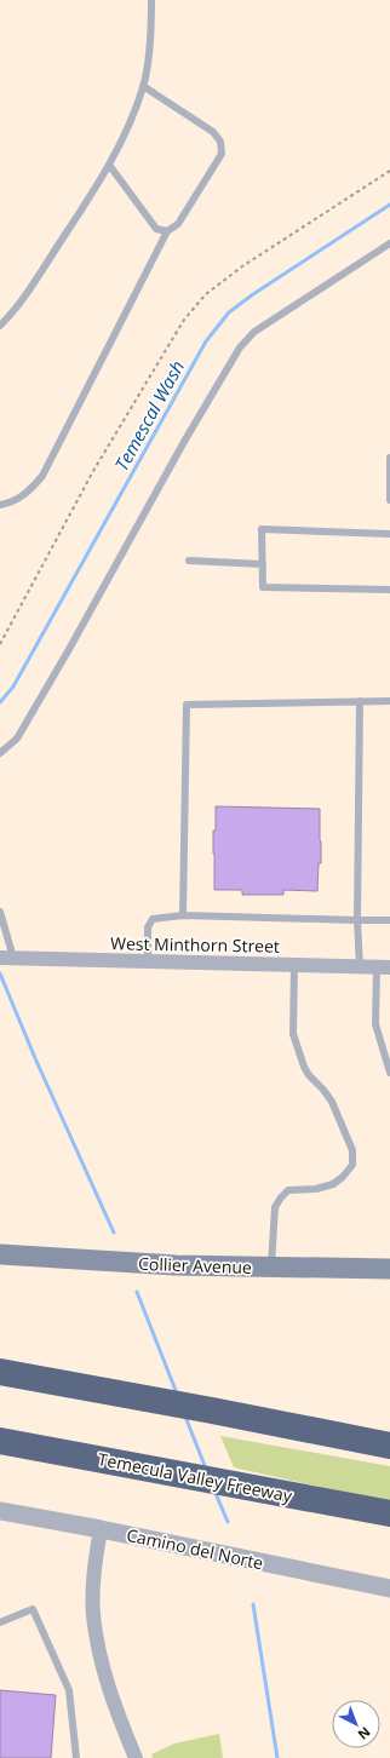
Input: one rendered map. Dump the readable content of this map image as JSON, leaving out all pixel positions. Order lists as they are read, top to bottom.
{
  "streets": {
    "highway": ["Temecula Valley Freeway"],
    "main road": ["Collier Avenue"],
    "street": ["West Minthorn Street", "Camino del Norte"]
  },
  "water": ["Temescal Wash"],
  "north": "bottom right"
}
